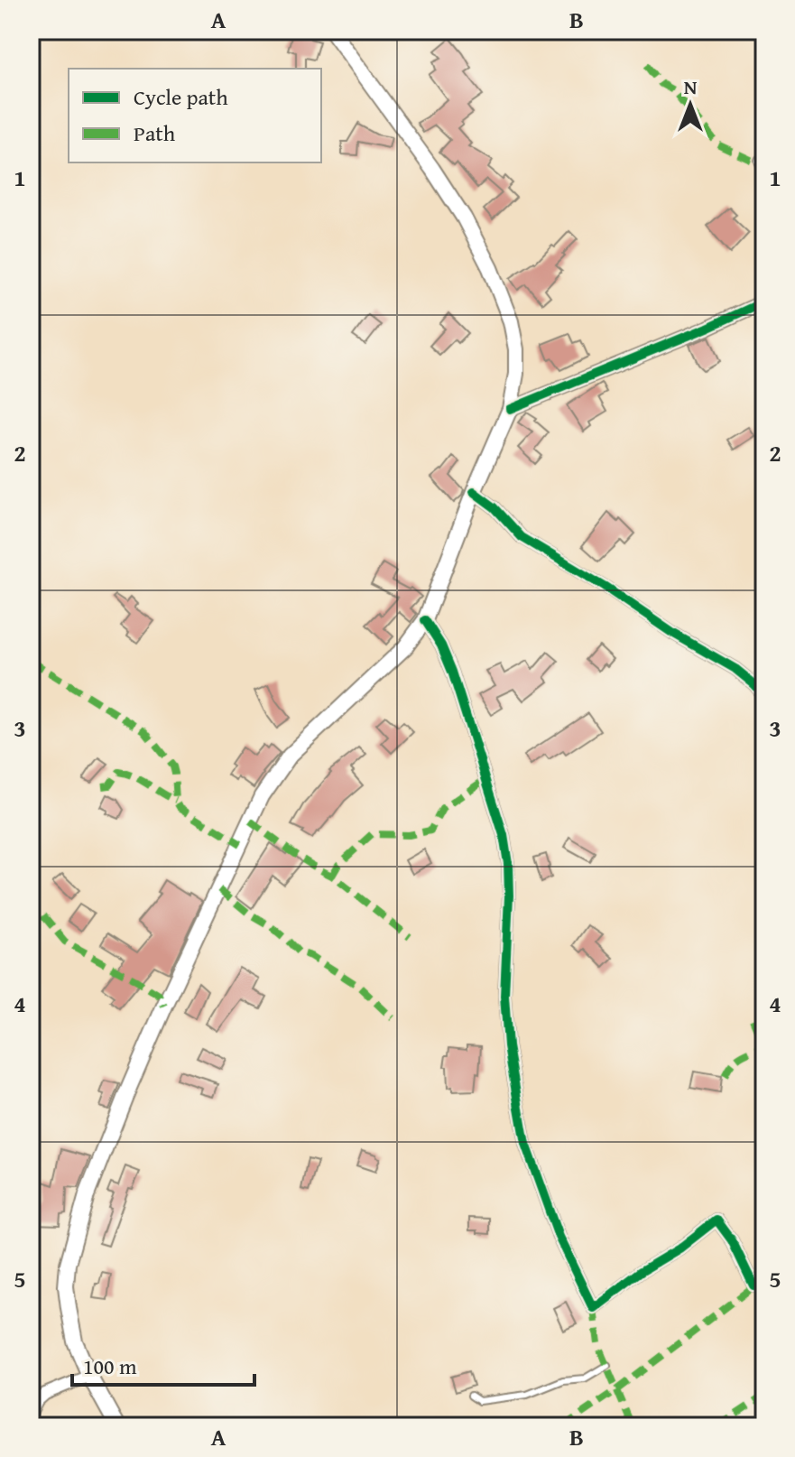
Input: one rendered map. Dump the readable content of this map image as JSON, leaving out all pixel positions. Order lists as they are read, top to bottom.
{
  "legend": ["Cycle path", "Path"],
  "scale_bar": "100 m",
  "north": "top",
  "grid": {
    "columns": ["A", "B"],
    "rows": [
      "1",
      "2",
      "3",
      "4",
      "5"
    ]
  }
}
